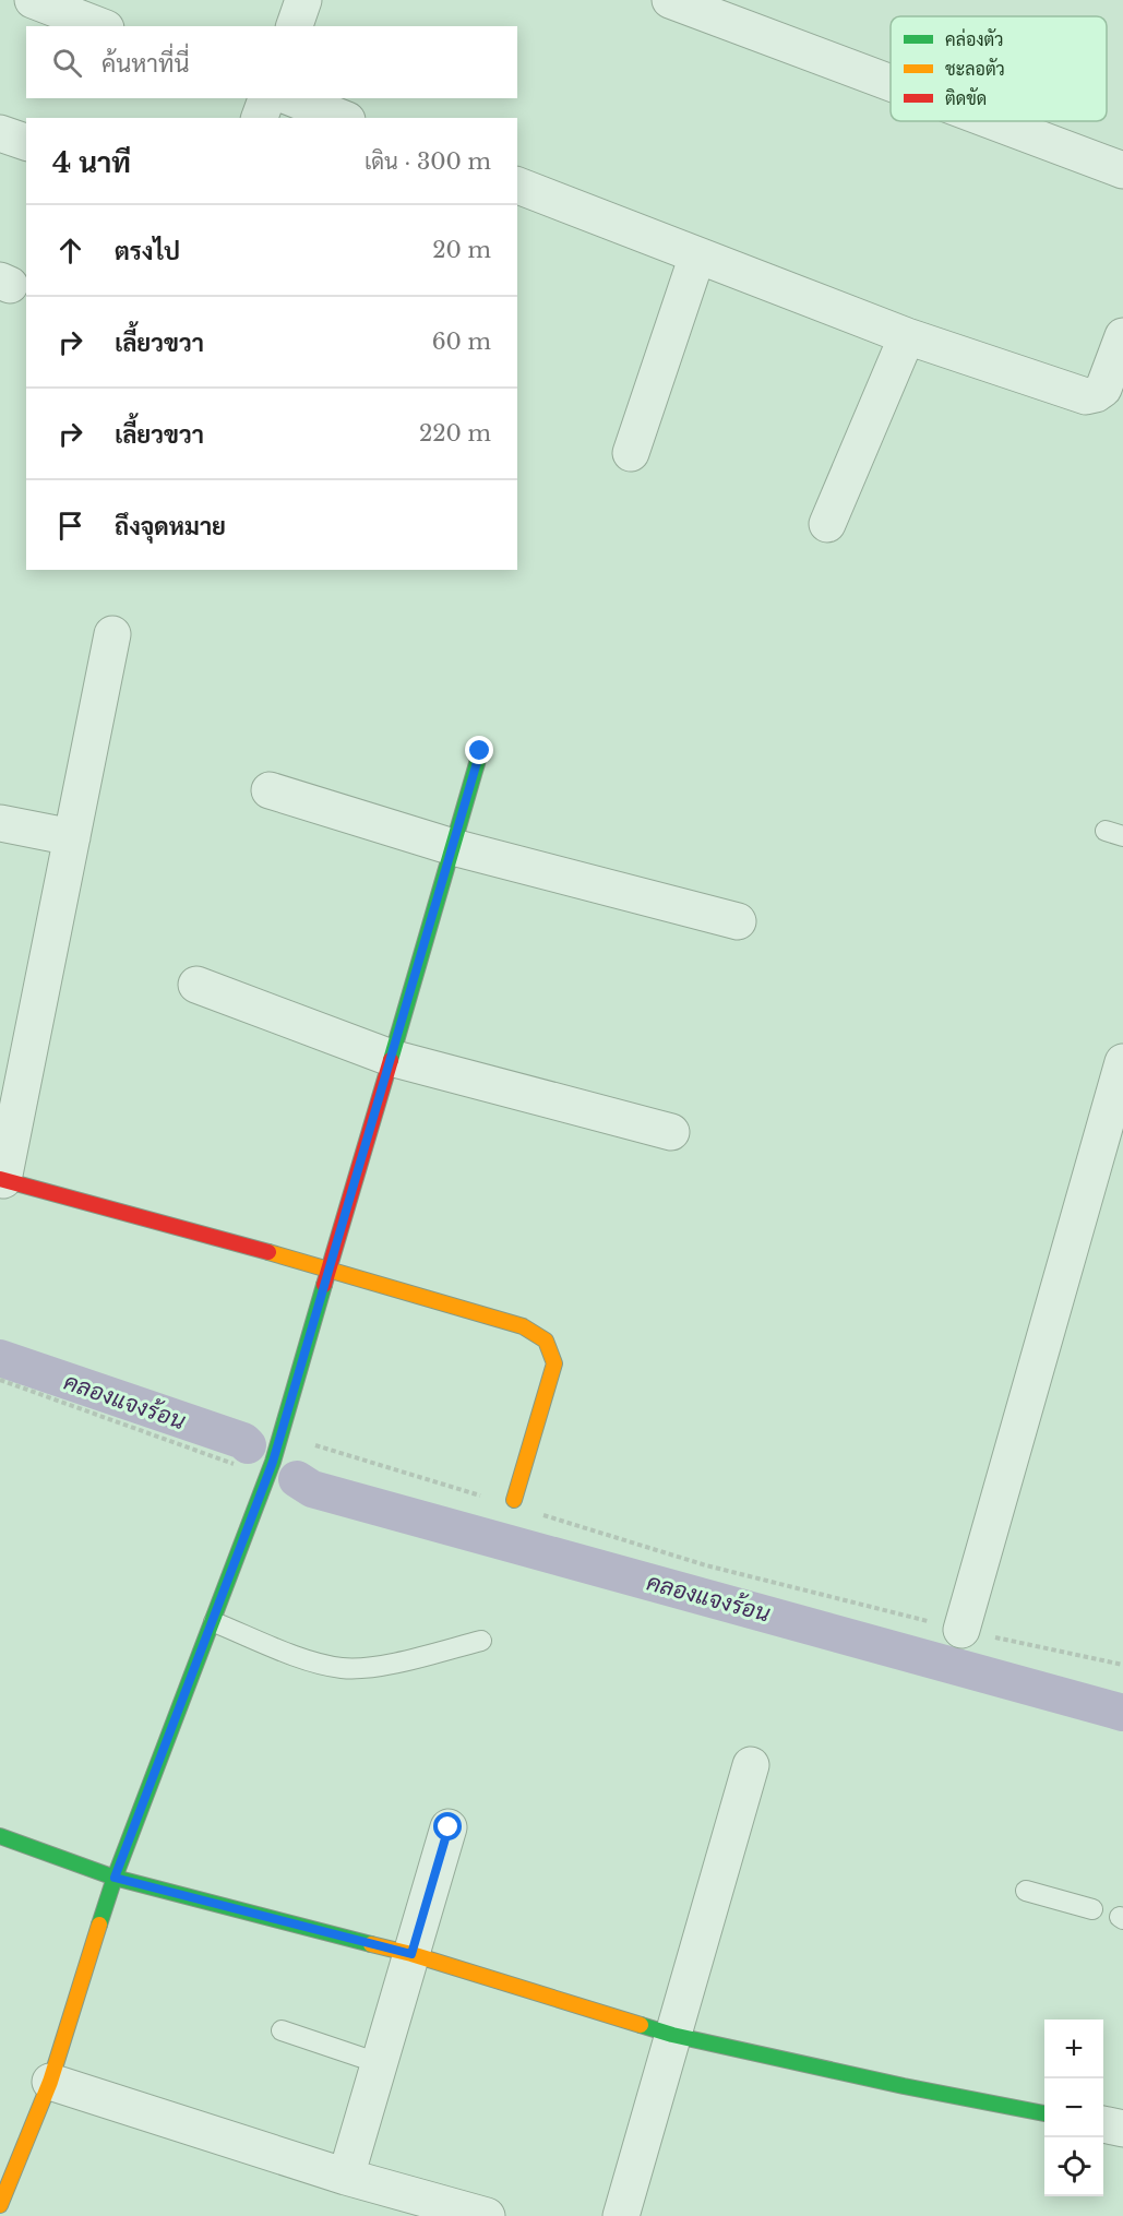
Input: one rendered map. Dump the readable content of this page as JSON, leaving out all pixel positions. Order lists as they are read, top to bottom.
{
  "water": ["คลองแจงร้อน"],
  "legend": ["คล่องตัว", "ชะลอตัว", "ติดขัด"],
  "page": {
    "search": "ค้นหาที่นี่",
    "heading": ["4 นาที", "เดิน · 300 m"],
    "list": [
      ["ตรงไป", "20 m"],
      ["เลี้ยวขวา", "60 m"],
      ["เลี้ยวขวา", "220 m"],
      "ถึงจุดหมาย"
    ],
    "map_buttons": ["+", "−"]
  }
}
